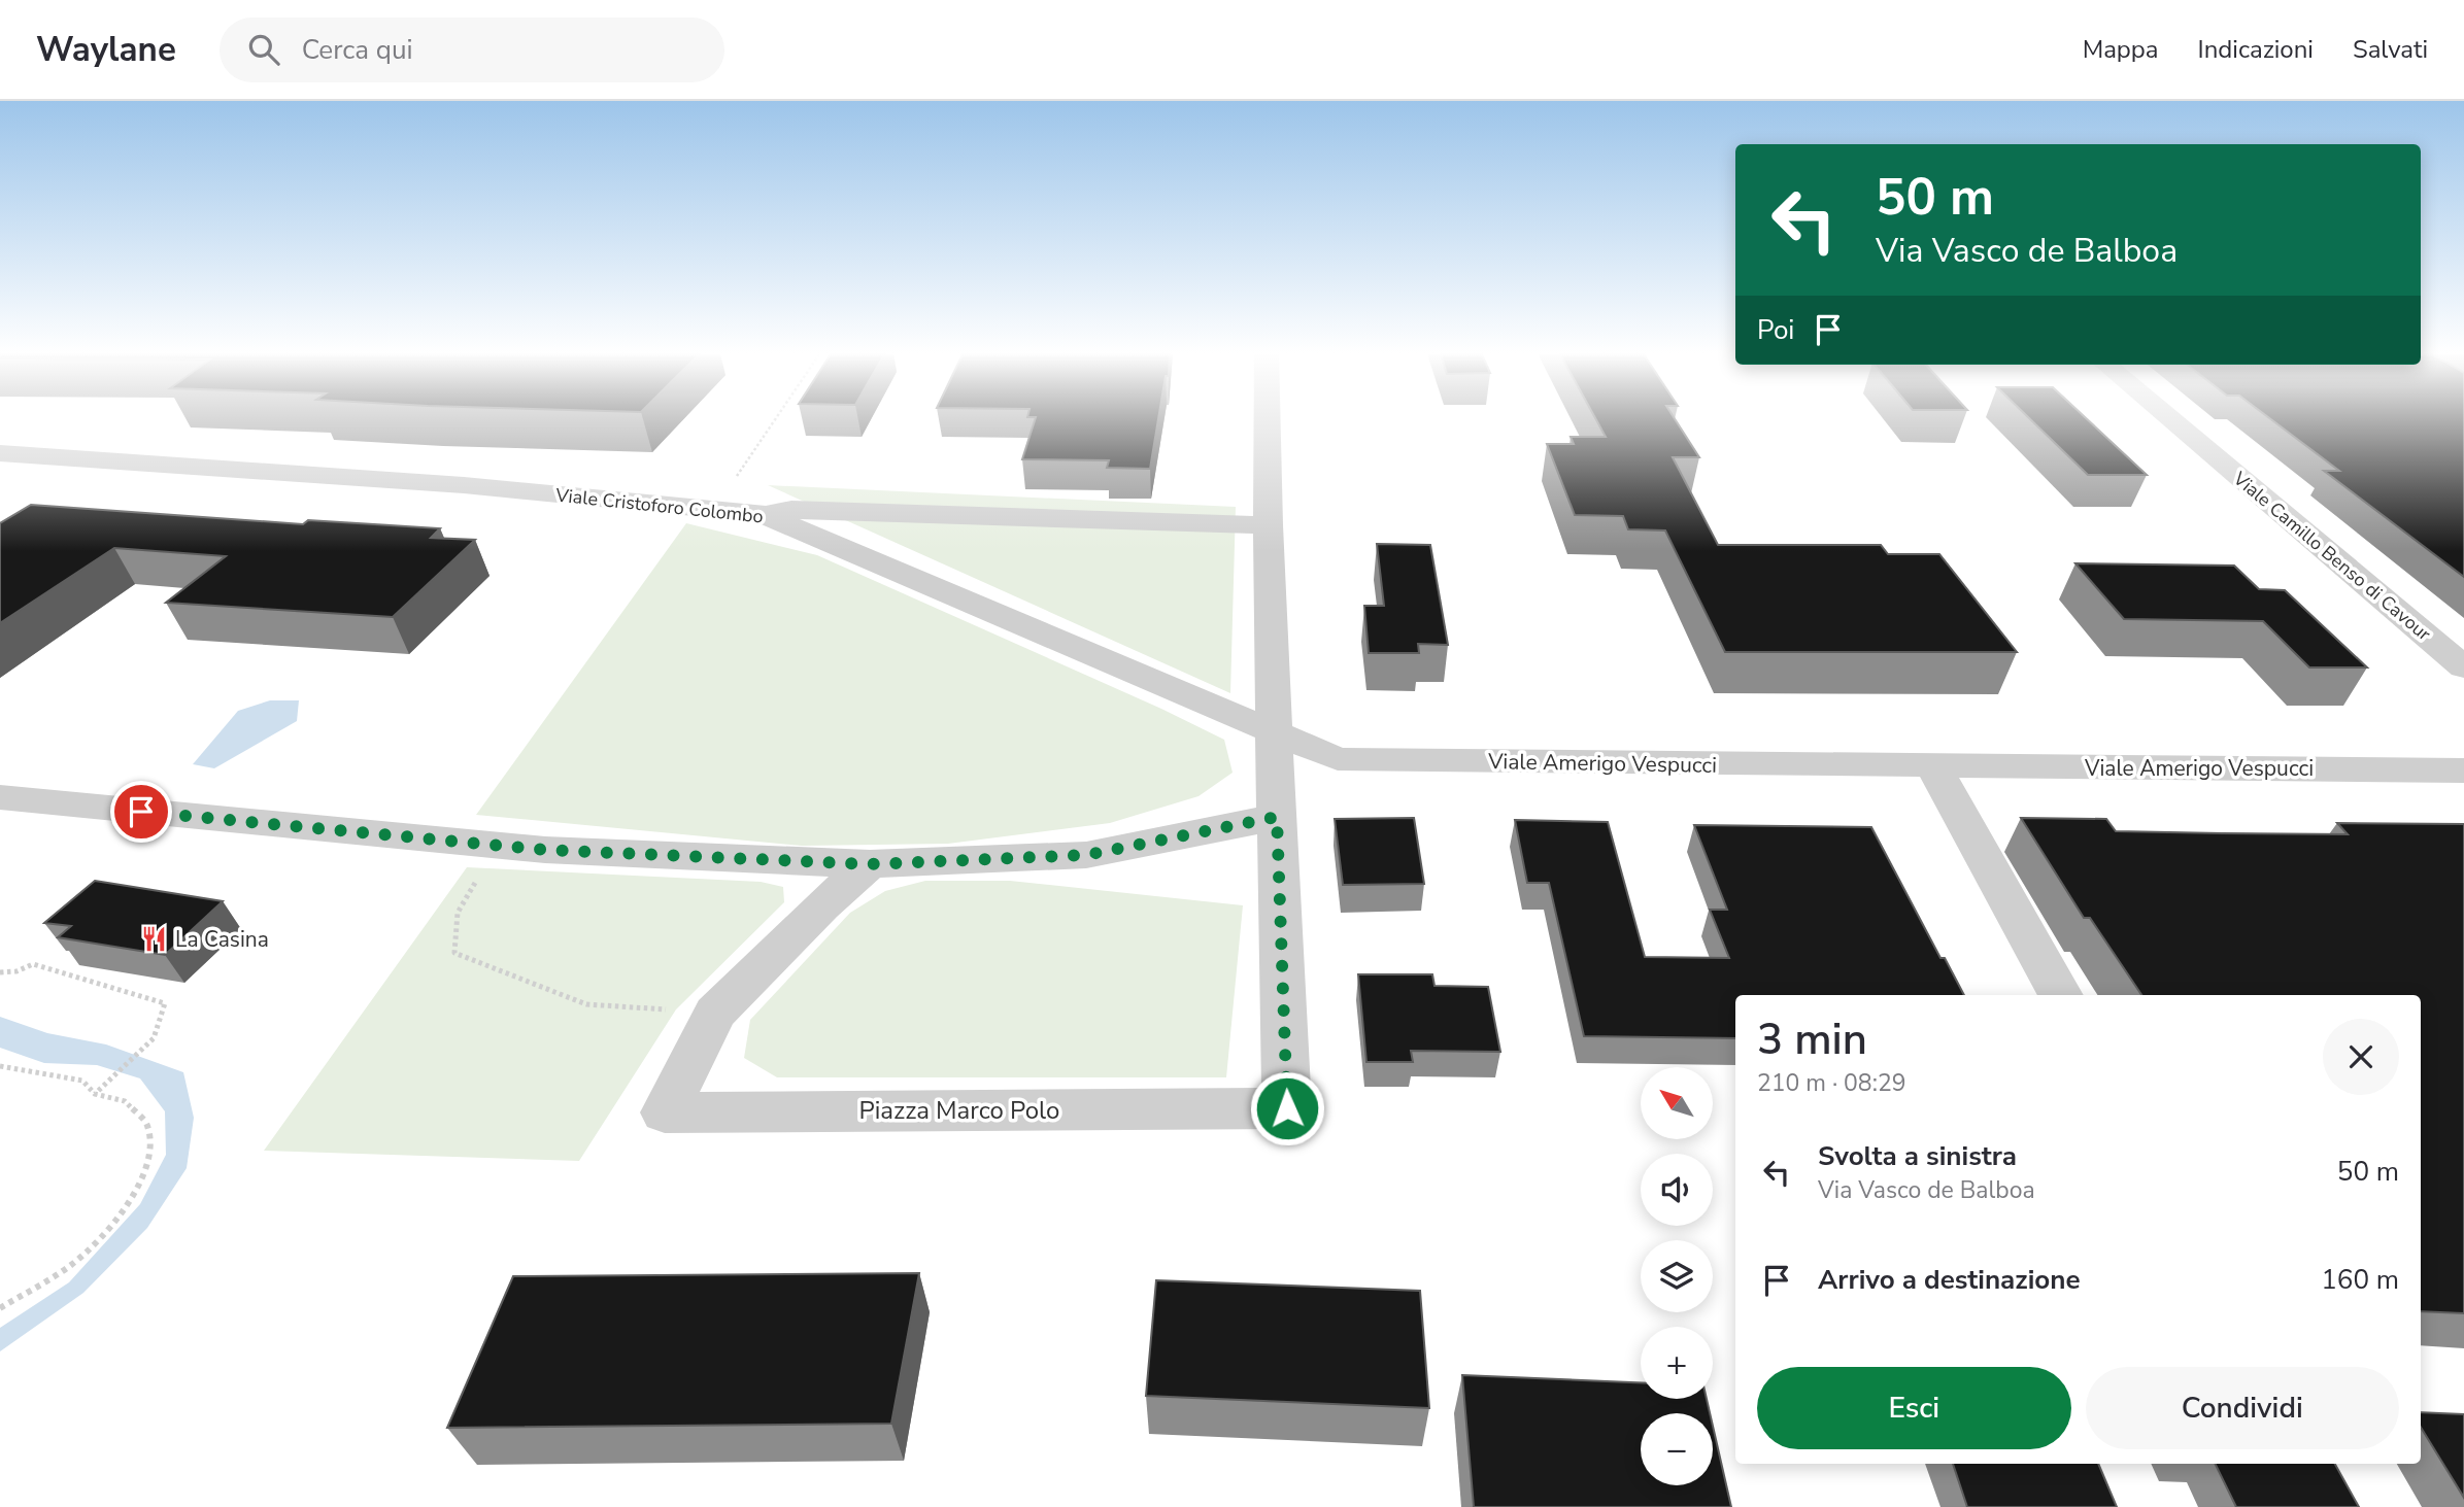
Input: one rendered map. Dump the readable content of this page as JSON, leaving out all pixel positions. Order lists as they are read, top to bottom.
{
  "streets": {
    "street": [
      "Viale Cristoforo Colombo",
      "Viale Camillo Benso di Cavour",
      "Viale Amerigo Vespucci",
      "Piazza Marco Polo"
    ]
  },
  "crossings": [
    ["Viale Cristoforo Colombo", "Viale Amerigo Vespucci"]
  ],
  "places": {
    "restaurant": ["La Casina"]
  },
  "north": "top left",
  "page": {
    "header": "Waylane",
    "search": "Cerca qui",
    "nav": ["Mappa", "Indicazioni", "Salvati"],
    "turn": ["50 m", "Via Vasco de Balboa"],
    "then": "Poi",
    "heading": ["3 min", "210 m · 08:29"],
    "map_buttons": ["+", "−"],
    "list": [
      {
        "name": "Svolta a sinistra",
        "note": "Via Vasco de Balboa",
        "value": "50 m"
      },
      {
        "name": "Arrivo a destinazione",
        "value": "160 m"
      }
    ],
    "buttons": ["Esci", "Condividi"]
  }
}
